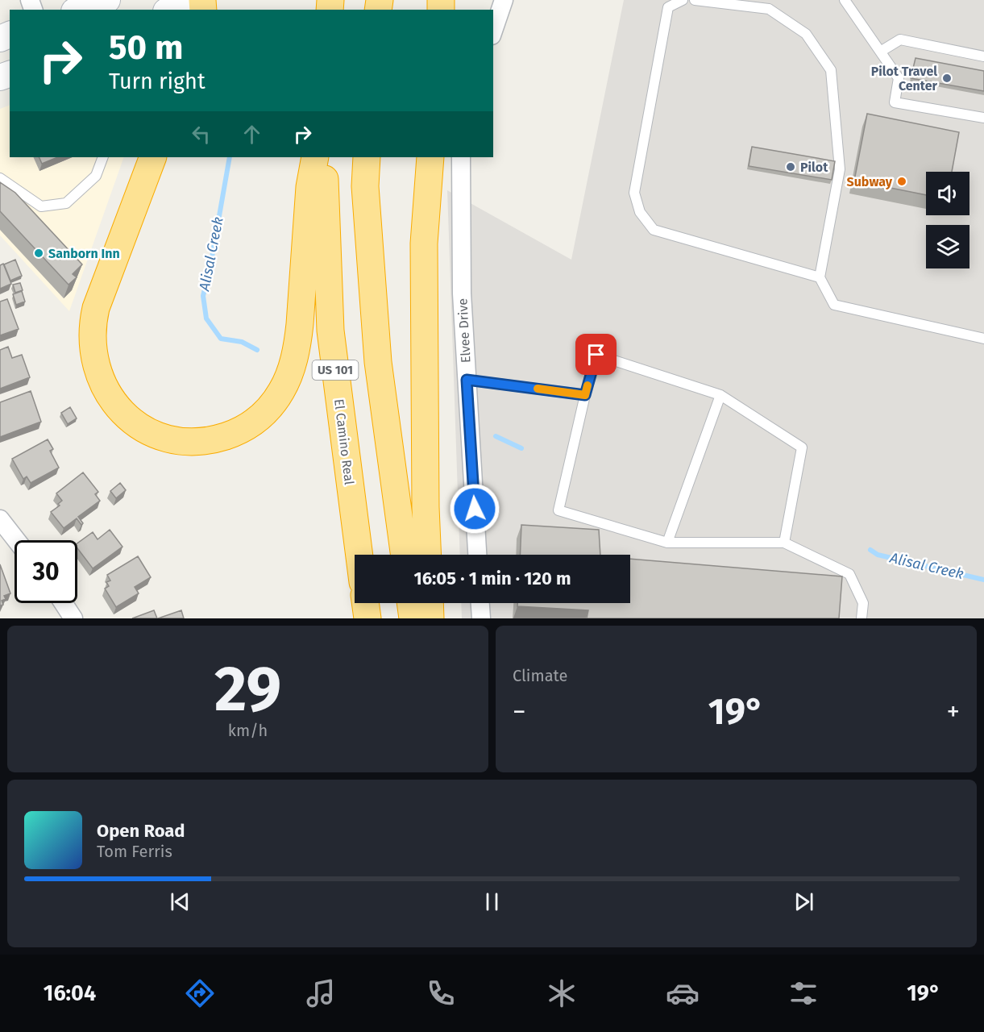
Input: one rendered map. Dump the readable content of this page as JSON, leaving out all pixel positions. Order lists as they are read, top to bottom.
{
  "streets": {
    "highway": ["US 101", "El Camino Real"],
    "street": ["Elvee Drive"]
  },
  "water": ["Alisal Creek"],
  "places": [
    "Pilot Travel Center",
    "Pilot",
    "Subway",
    "Sanborn Inn"
  ],
  "page": {
    "turn": ["50 m", "Turn right"],
    "limit": "30",
    "trip": "16:05 · 1 min · 120 m",
    "tile": [
      ["29", "km/h"],
      "Climate"
    ],
    "heat": ["−", "19°", "+"],
    "song": ["Open Road", "Tom Ferris"],
    "tabs": ["16:04", "19°"]
  }
}
